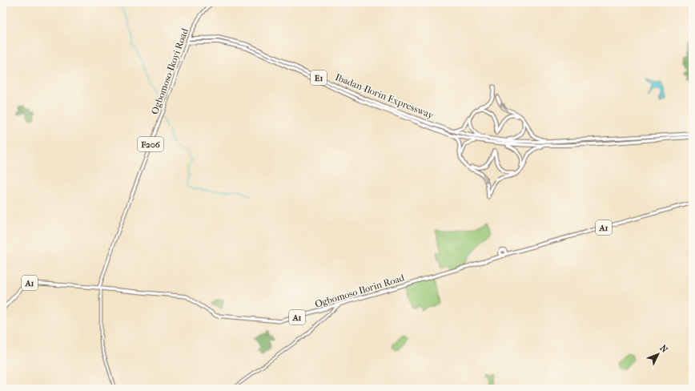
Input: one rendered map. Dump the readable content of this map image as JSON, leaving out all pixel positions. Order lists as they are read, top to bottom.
{
  "streets": {
    "highway": [
      "E1",
      "Ibadan-Ilorin Expressway",
      "A1",
      "Ogbomoso Ilorin Road"
    ],
    "main road": ["Ogbomoso-Ikoyi Road", "F206"]
  },
  "crossings": [
    ["Ogbomoso-Ikoyi Road", "Ibadan-Ilorin Expressway"],
    ["Ogbomoso-Ikoyi Road", "A1"],
    ["Ogbomoso-Ikoyi Road", "Ogbomoso Ilorin Road"],
    ["A1", "Ogbomoso Ilorin Road"]
  ],
  "north": "top right"
}
